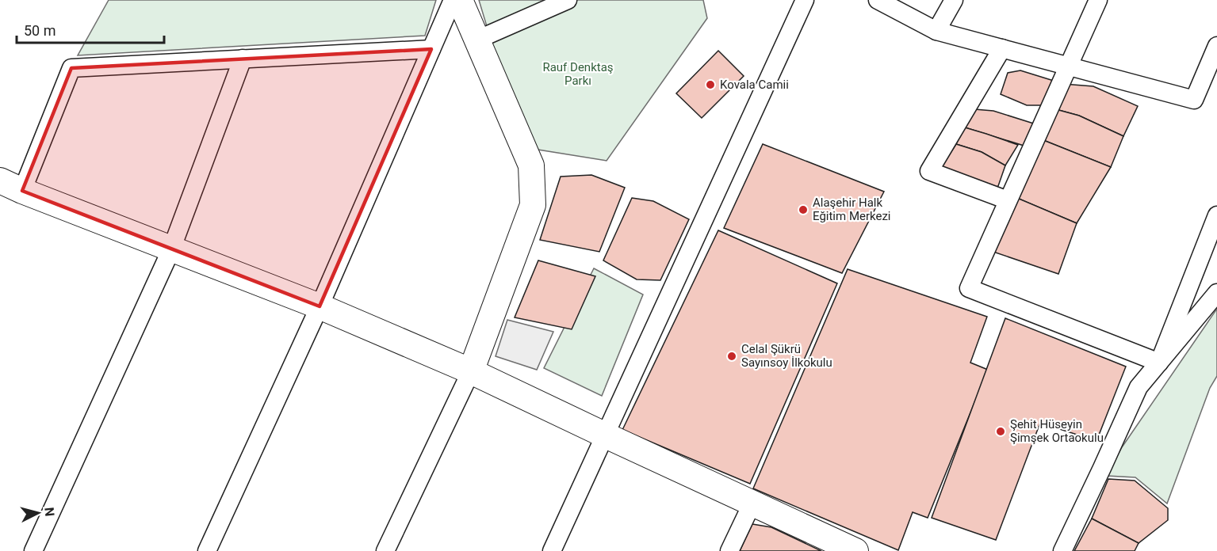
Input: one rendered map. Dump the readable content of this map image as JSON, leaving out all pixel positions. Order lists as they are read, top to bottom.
{
  "parks": ["Rauf Denktaş Parkı"],
  "places": [
    "Kovala Camii",
    "Alaşehir Halk Eğitim Merkezi",
    "Celal Şükrü Sayınsoy İlkokulu",
    "Şehit Hüseyin Şimşek Ortaokulu"
  ],
  "scale_bar": "50 m",
  "north": "right"
}
